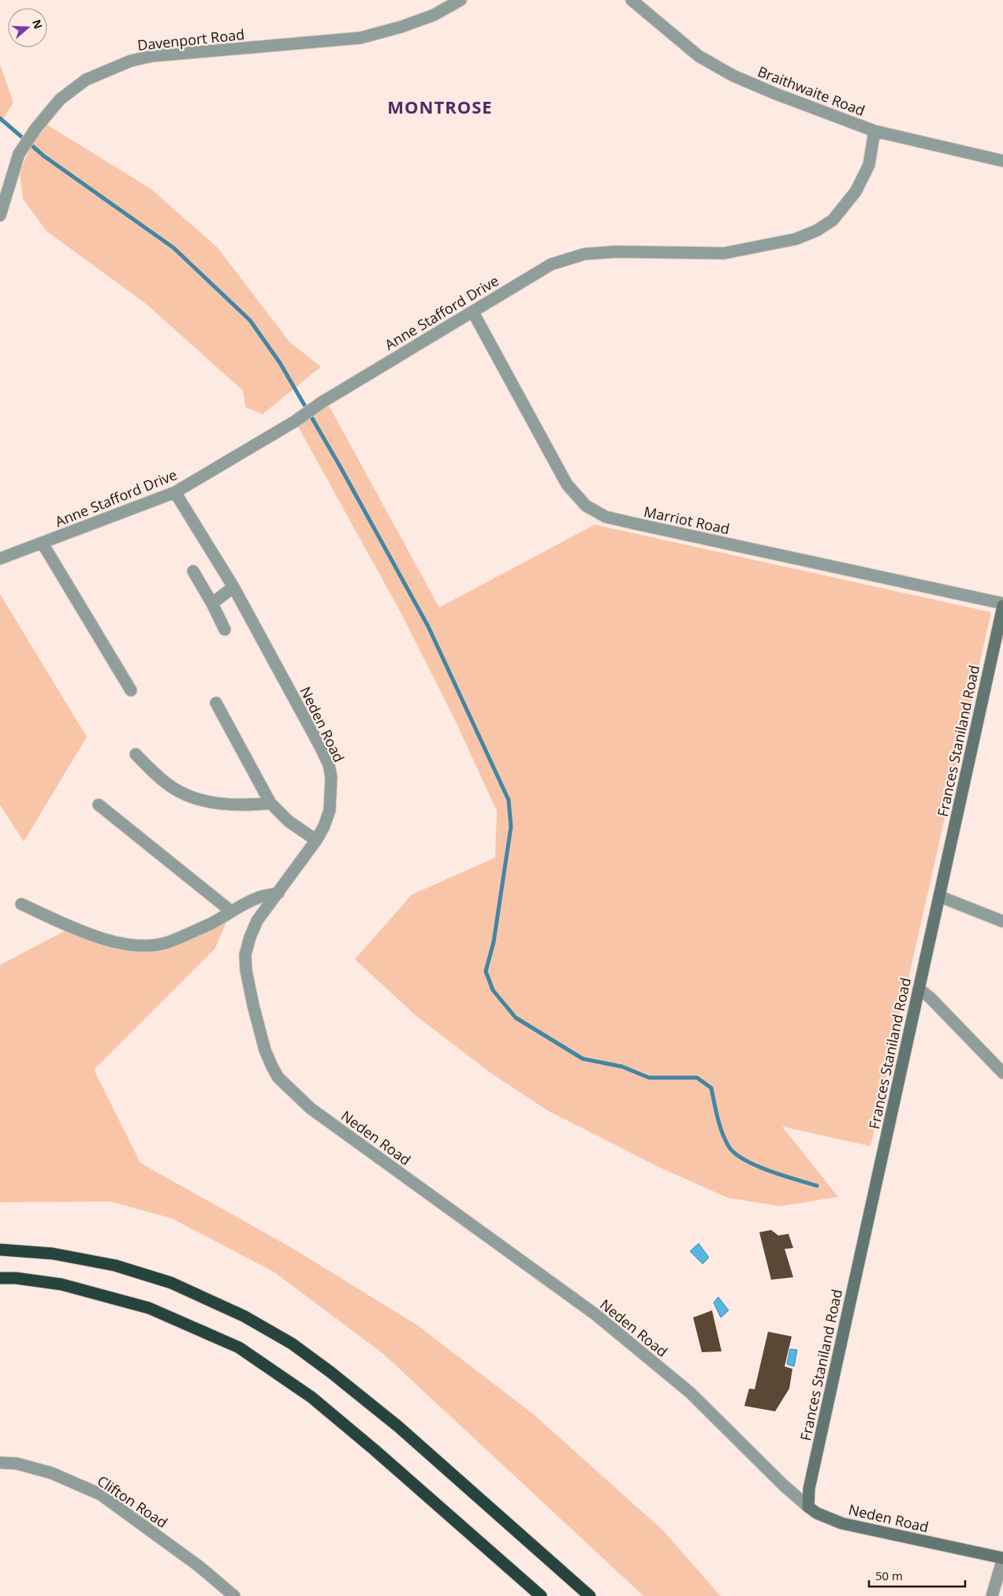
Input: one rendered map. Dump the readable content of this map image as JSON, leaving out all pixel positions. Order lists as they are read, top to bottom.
{
  "streets": {
    "street": [
      "Davenport Road",
      "Braithwaite Road",
      "Anne Stafford Drive",
      "Marriot Road",
      "Neden Road",
      "Frances Staniland Road",
      "Clifton Road"
    ]
  },
  "crossings": [
    ["Braithwaite Road", "Anne Stafford Drive"],
    ["Anne Stafford Drive", "Marriot Road"],
    ["Anne Stafford Drive", "Neden Road"],
    ["Marriot Road", "Frances Staniland Road"],
    ["Neden Road", "Frances Staniland Road"]
  ],
  "districts": ["MONTROSE"],
  "scale_bar": "50 m",
  "north": "right"
}
